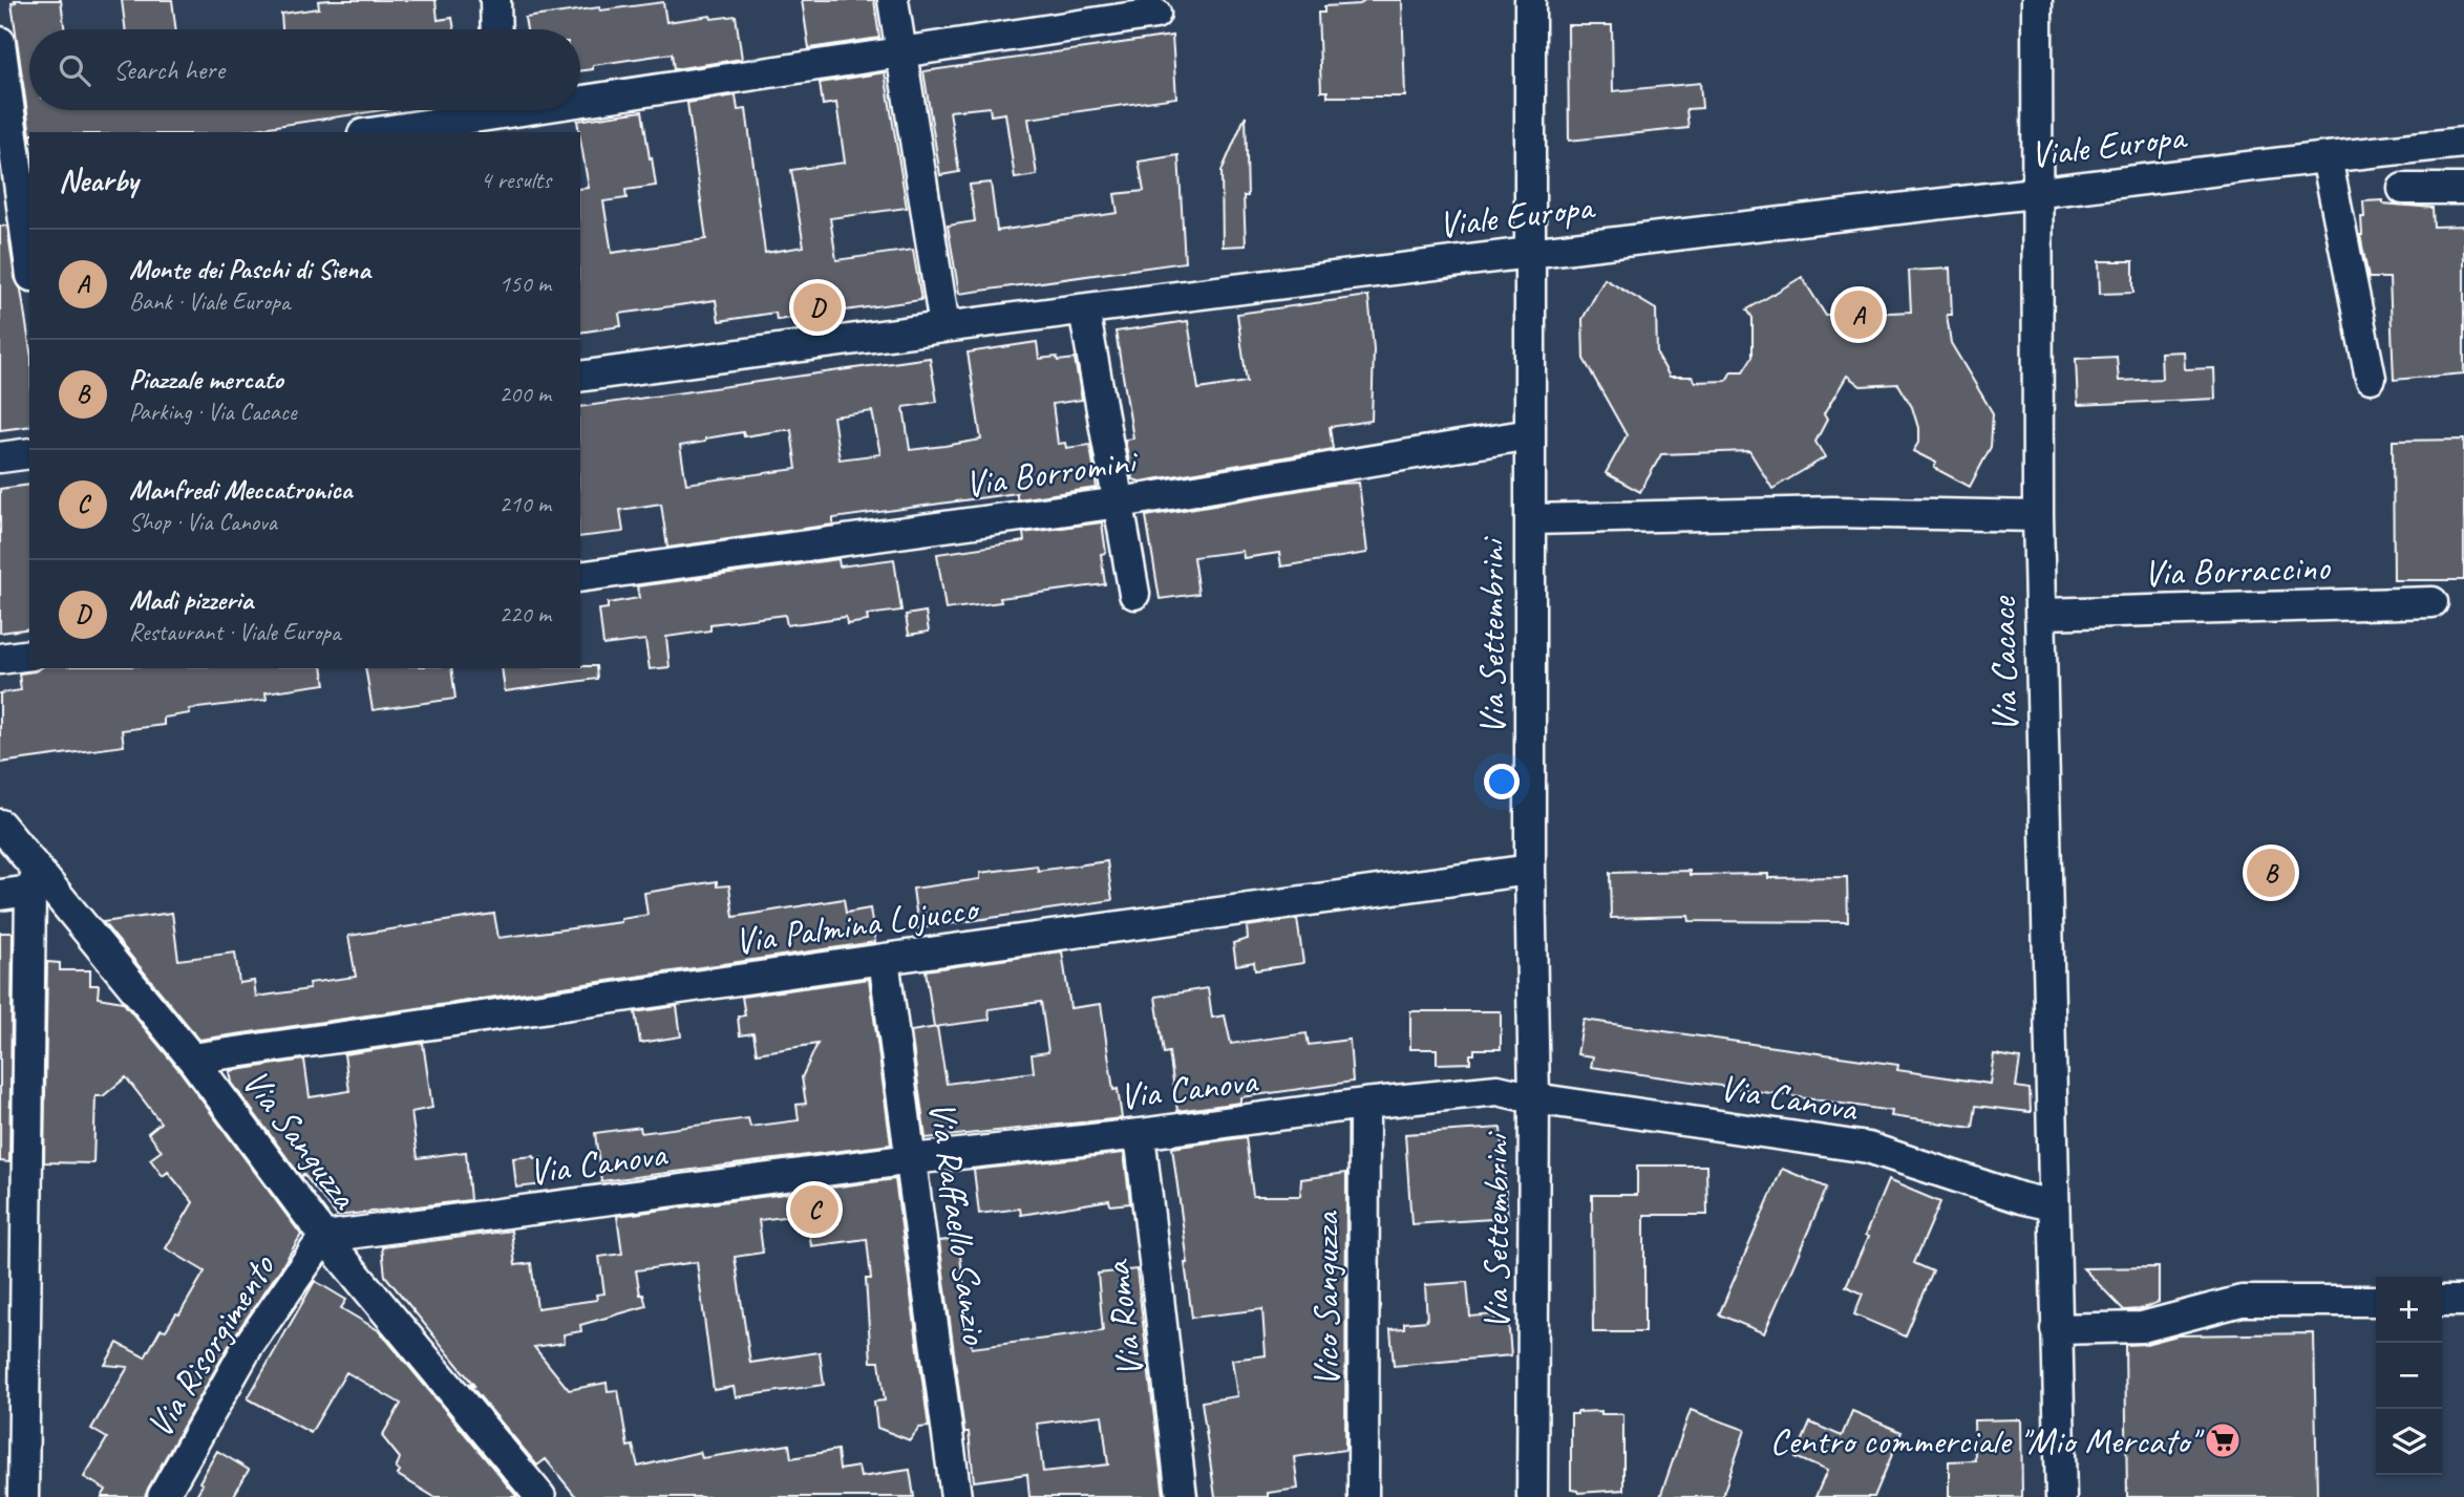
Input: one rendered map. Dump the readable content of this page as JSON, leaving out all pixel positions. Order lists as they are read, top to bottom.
{
  "streets": {
    "street": [
      "Viale Europa",
      "Via Borromini",
      "Via Borraccino",
      "Via Settembrini",
      "Via Cacace",
      "Via Palmina Lojucco",
      "Via Canova",
      "Via Sanguzza",
      "Via Raffaello Sanzio",
      "Vico Sanguzza",
      "Via Roma",
      "Via Risorgimento"
    ]
  },
  "crossings": [
    ["Viale Europa", "Via Settembrini"],
    ["Viale Europa", "Via Cacace"],
    ["Via Borromini", "Via Settembrini"],
    ["Via Borraccino", "Via Cacace"],
    ["Via Settembrini", "Via Palmina Lojucco"],
    ["Via Settembrini", "Via Canova"],
    ["Via Cacace", "Via Canova"],
    ["Via Palmina Lojucco", "Via Sanguzza"],
    ["Via Palmina Lojucco", "Via Raffaello Sanzio"],
    ["Via Canova", "Via Sanguzza"],
    ["Via Canova", "Via Raffaello Sanzio"],
    ["Via Canova", "Vico Sanguzza"],
    ["Via Canova", "Via Roma"],
    ["Via Canova", "Via Risorgimento"],
    ["Via Sanguzza", "Via Risorgimento"]
  ],
  "places": {
    "supermarket": ["Centro commerciale \"Mio Mercato\""]
  },
  "page": {
    "search": "Search here",
    "heading": ["Nearby", "4 results"],
    "list": [
      {
        "mark": "A",
        "name": "Monte dei Paschi di Siena",
        "note": "Bank · Viale Europa",
        "value": "150 m"
      },
      {
        "mark": "B",
        "name": "Piazzale mercato",
        "note": "Parking · Via Cacace",
        "value": "200 m"
      },
      {
        "mark": "C",
        "name": "Manfredi Meccatronica",
        "note": "Shop · Via Canova",
        "value": "210 m"
      },
      {
        "mark": "D",
        "name": "Madì pizzeria",
        "note": "Restaurant · Viale Europa",
        "value": "220 m"
      }
    ],
    "pins": [
      "D",
      "A",
      "B",
      "C"
    ],
    "map_buttons": ["+", "−"]
  }
}
